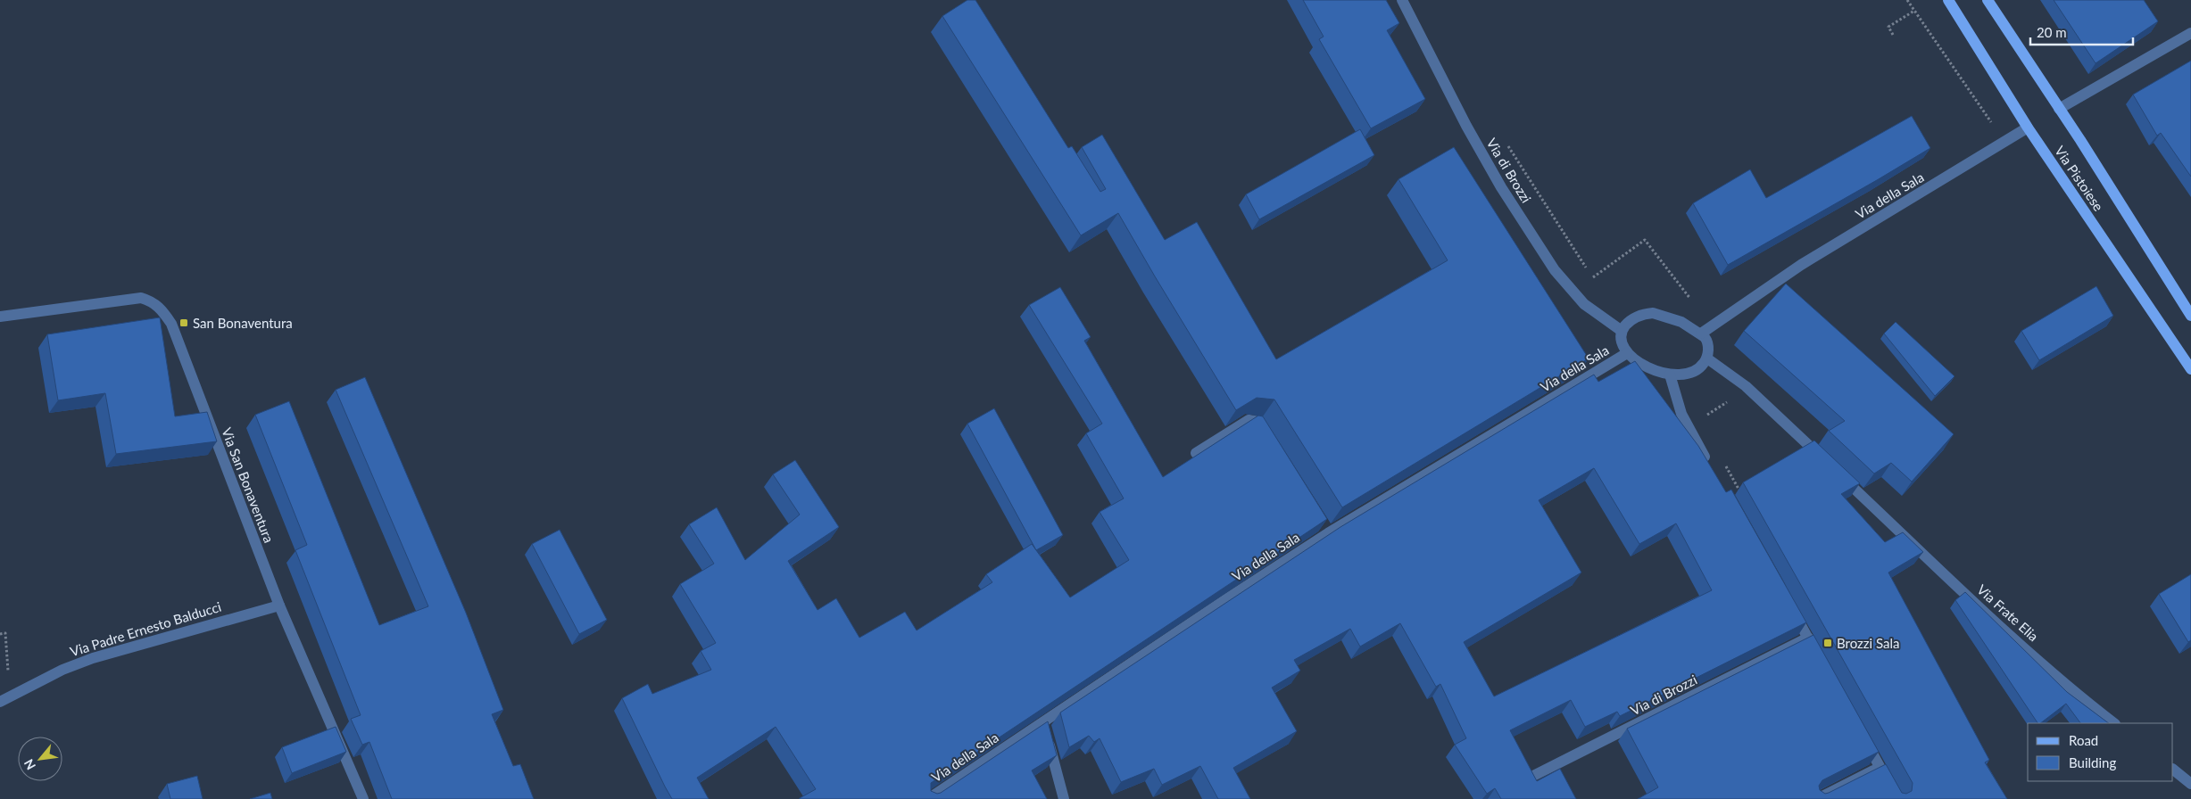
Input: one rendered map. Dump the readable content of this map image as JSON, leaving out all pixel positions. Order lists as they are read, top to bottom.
{
  "streets": {
    "main road": ["Via Pistoiese"],
    "street": [
      "Via di Brozzi",
      "Via della Sala",
      "Via San Bonaventura",
      "Via Frate Elia",
      "Via Padre Ernesto Balducci"
    ]
  },
  "crossings": [
    ["Via di Brozzi", "Via della Sala"],
    ["Via di Brozzi", "Via Frate Elia"],
    ["Via Pistoiese", "Via della Sala"],
    ["Via della Sala", "Via Frate Elia"],
    ["Via San Bonaventura", "Via Padre Ernesto Balducci"]
  ],
  "places": {
    "transit": ["San Bonaventura", "Brozzi Sala"]
  },
  "legend": ["Road", "Building"],
  "scale_bar": "20 m",
  "north": "bottom left"
}
